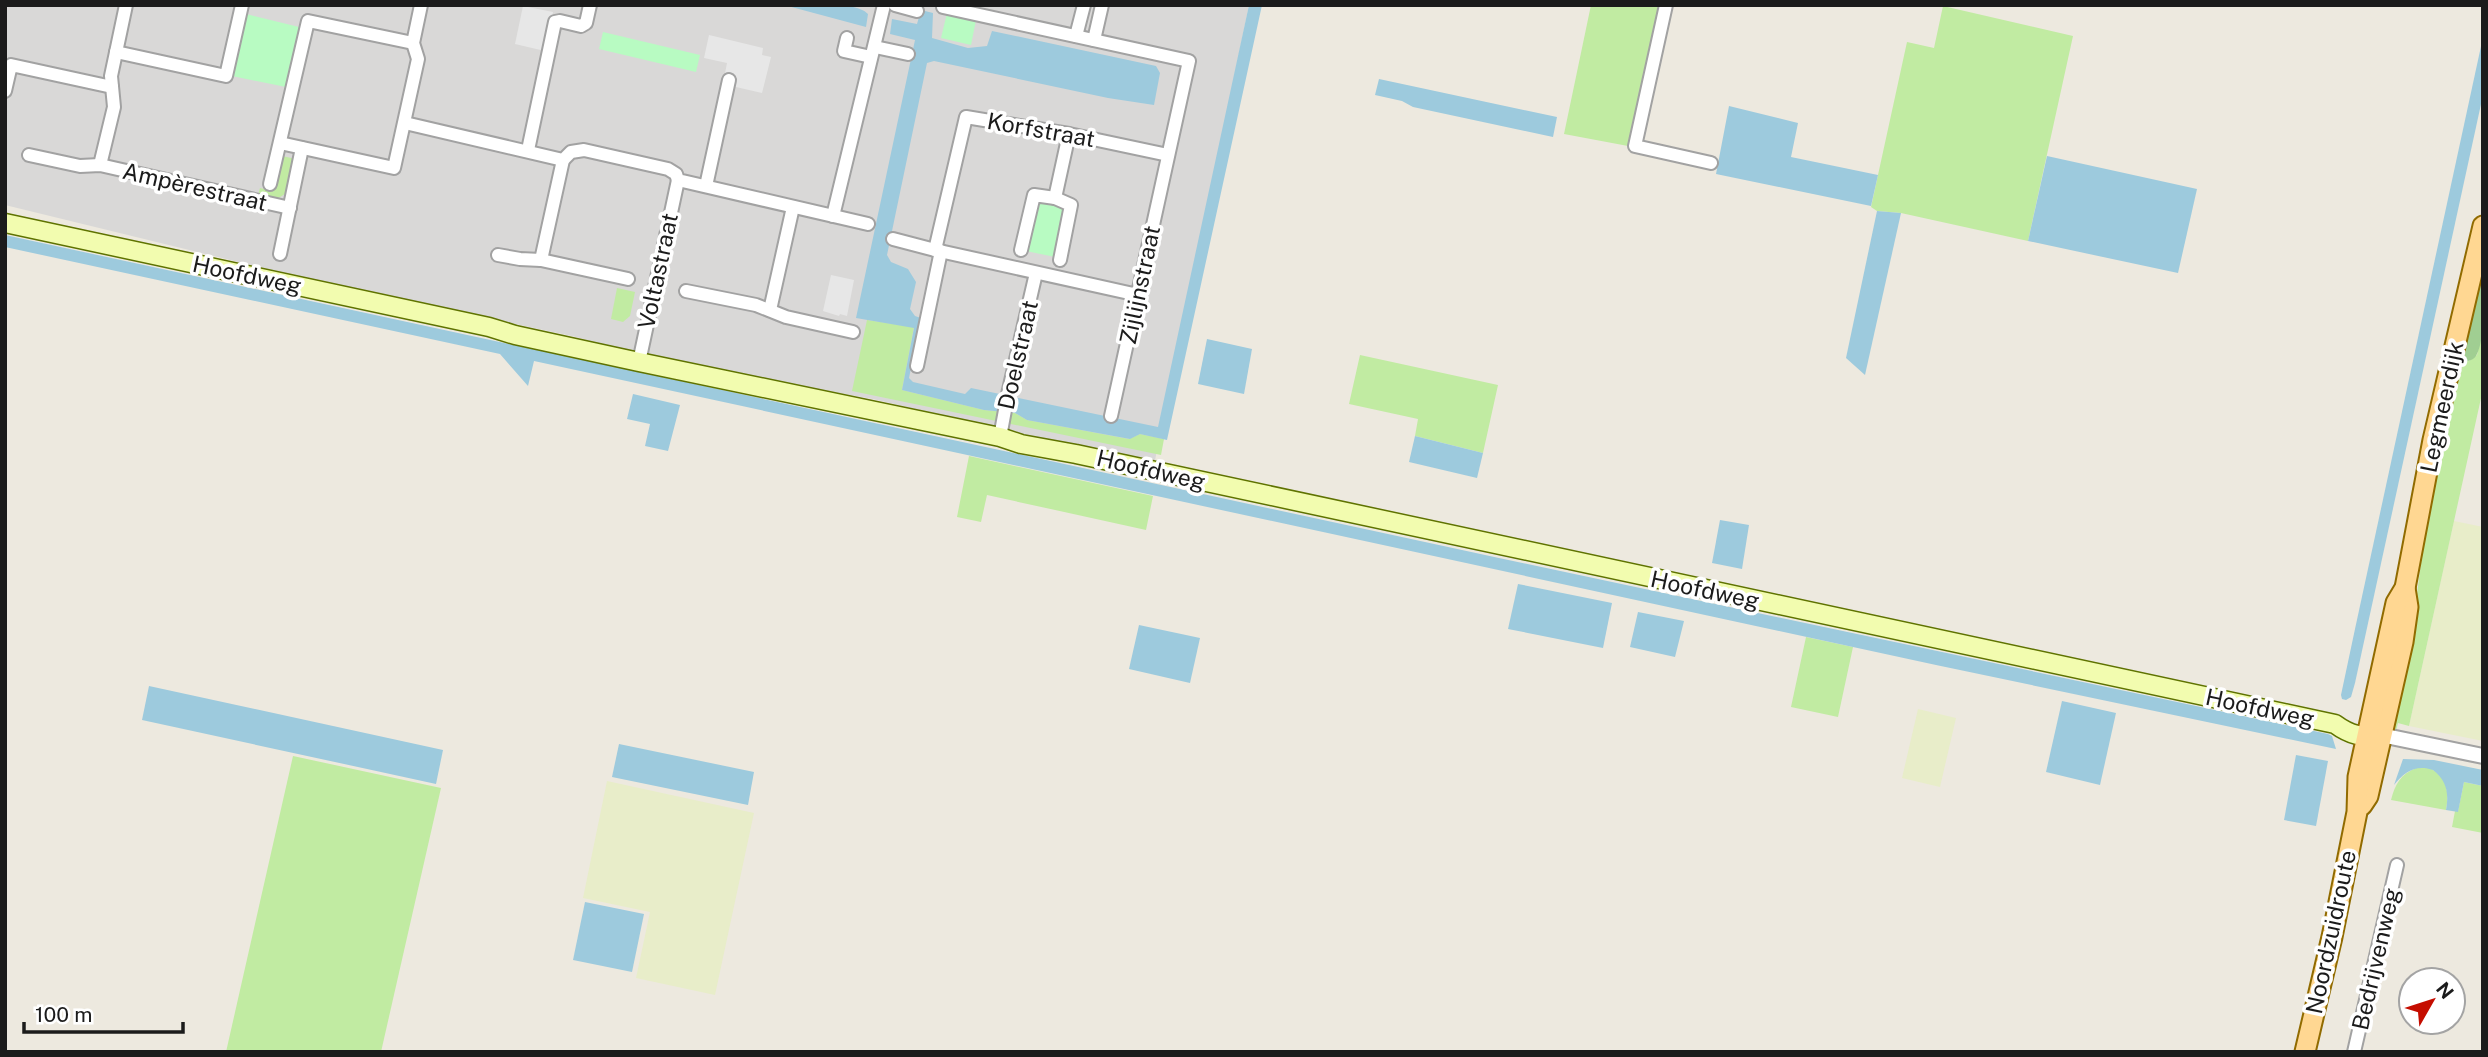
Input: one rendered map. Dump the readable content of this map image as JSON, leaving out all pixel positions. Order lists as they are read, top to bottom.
{
  "streets": {
    "main road": ["Hoofdweg", "Legmeerdijk", "Noordzuidroute"],
    "street": [
      "Korfstraat",
      "Ampèrestraat",
      "Voltastraat",
      "Zijlijnstraat",
      "Doelstraat",
      "Bedrijvenweg"
    ]
  },
  "crossings": [
    ["Korfstraat", "Zijlijnstraat"],
    ["Voltastraat", "Hoofdweg"],
    ["Hoofdweg", "Doelstraat"],
    ["Hoofdweg", "Legmeerdijk"],
    ["Hoofdweg", "Noordzuidroute"],
    ["Legmeerdijk", "Noordzuidroute"]
  ],
  "scale_bar": "100 m",
  "north": "top right"
}
